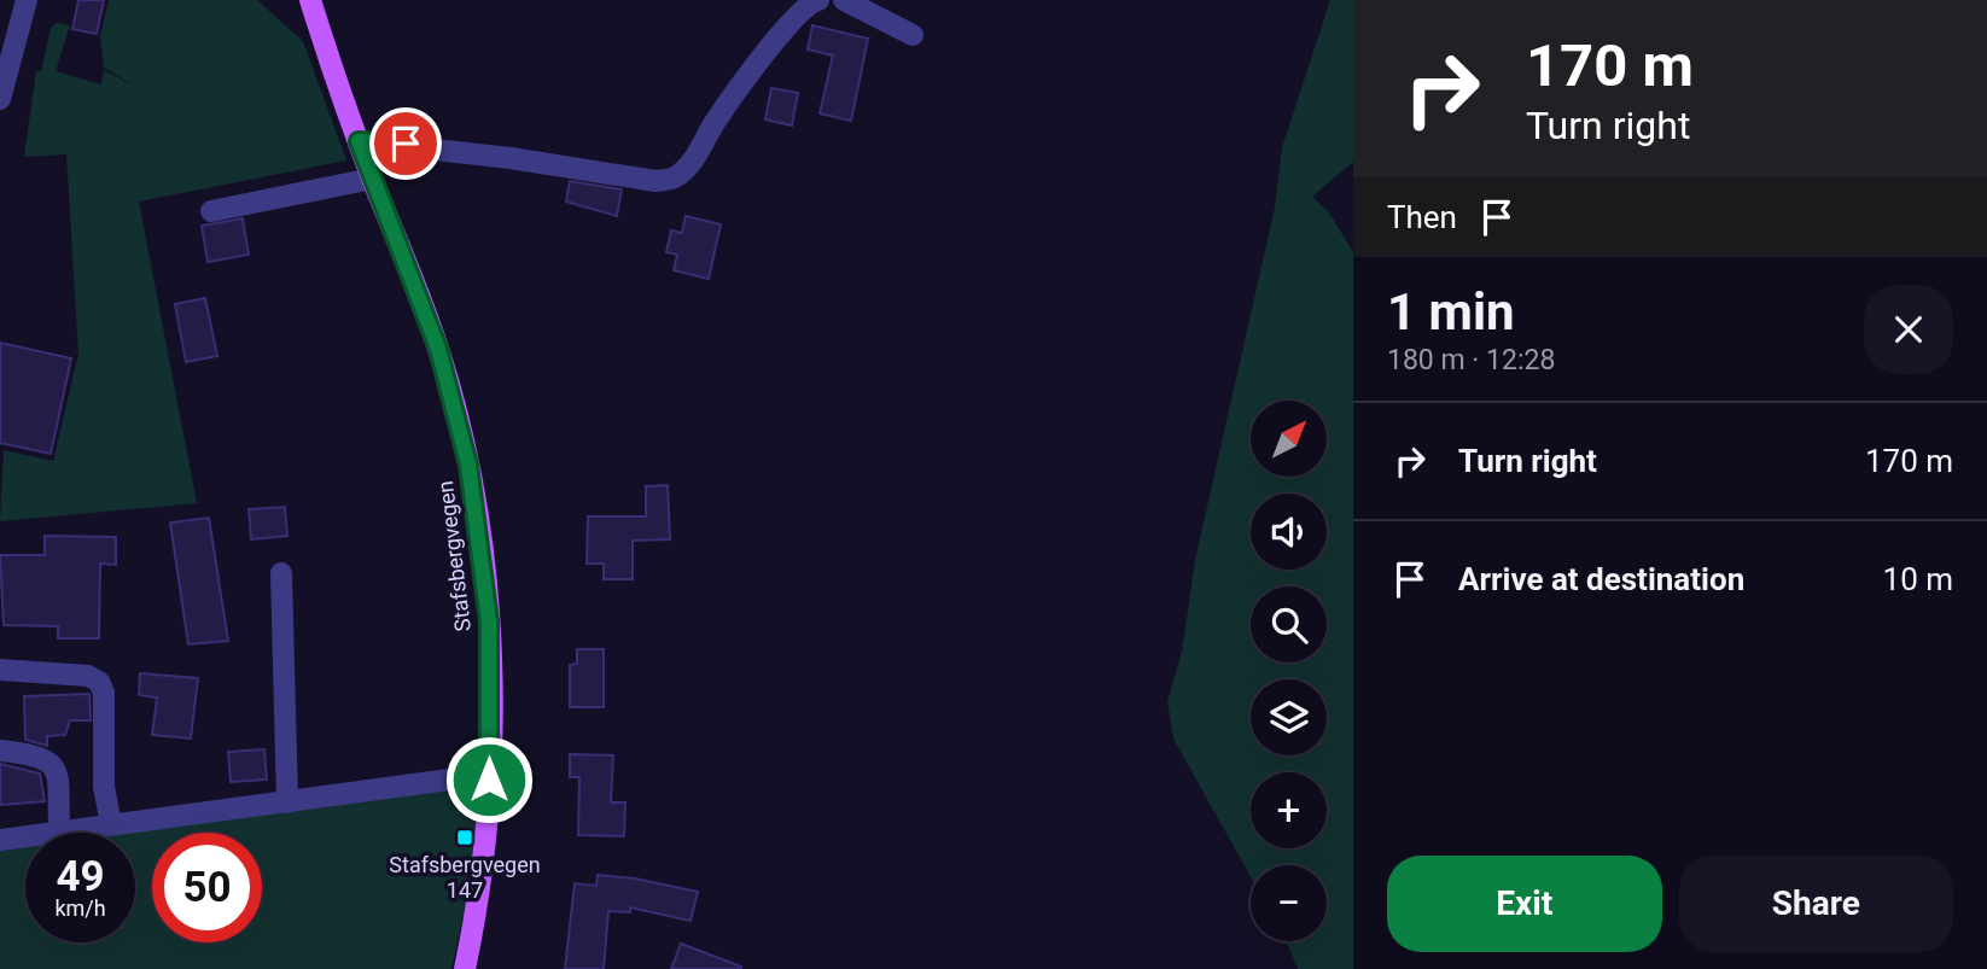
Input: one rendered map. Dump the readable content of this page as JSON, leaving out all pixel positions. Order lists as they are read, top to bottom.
{
  "streets": {
    "main road": ["Stafsbergvegen"]
  },
  "places": {
    "transit": ["Stafsbergvegen 147"]
  },
  "north": "top right",
  "page": {
    "turn": ["170 m", "Turn right"],
    "then": "Then",
    "heading": ["1 min", "180 m · 12:28"],
    "map_buttons": ["+", "−"],
    "list": [
      {
        "name": "Turn right",
        "value": "170 m"
      },
      {
        "name": "Arrive at destination",
        "value": "10 m"
      }
    ],
    "speed": "49 km/h",
    "limit": "50",
    "buttons": ["Exit", "Share"]
  }
}
